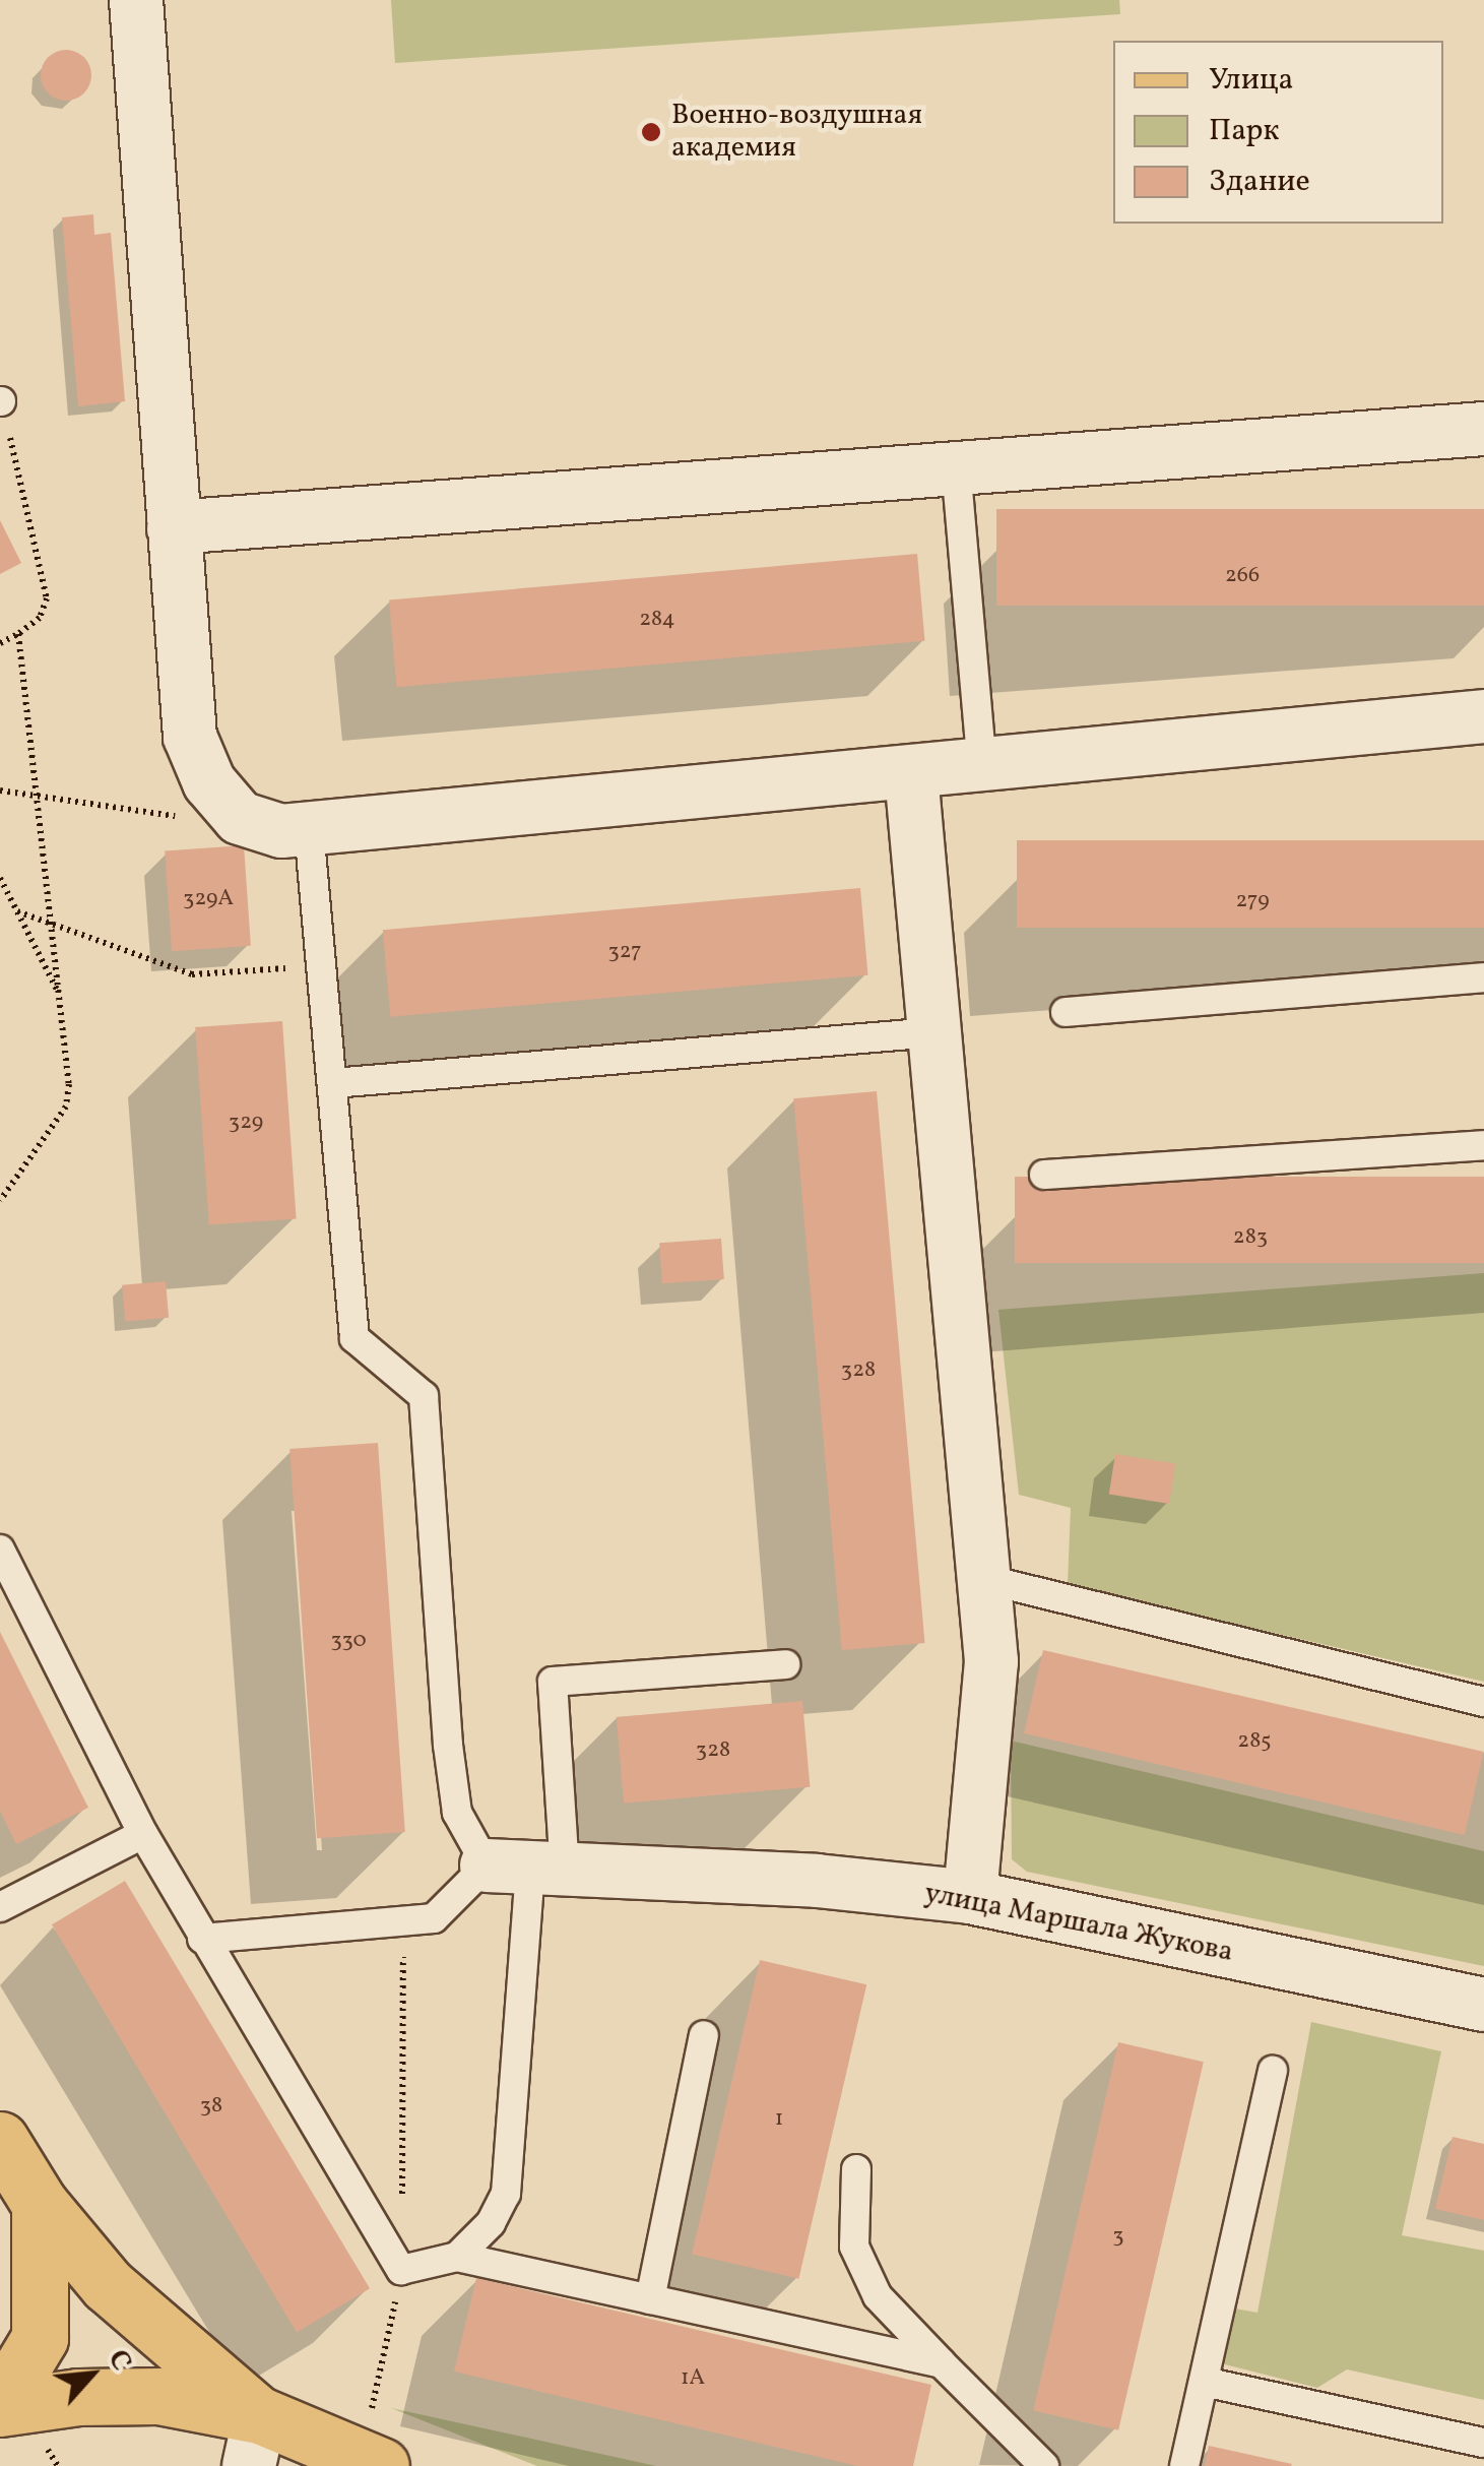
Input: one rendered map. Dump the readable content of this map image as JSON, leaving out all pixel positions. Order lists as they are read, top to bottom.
{
  "streets": {
    "street": ["улица Маршала Жукова"]
  },
  "places": ["Военно-воздушная академия"],
  "house_numbers": [
    "266",
    "284",
    "329А",
    "279",
    "327",
    "329",
    "283",
    "328",
    "330",
    "285",
    "328",
    "38",
    "1",
    "3",
    "1А"
  ],
  "legend": ["Улица", "Парк", "Здание"],
  "north": "top right"
}
